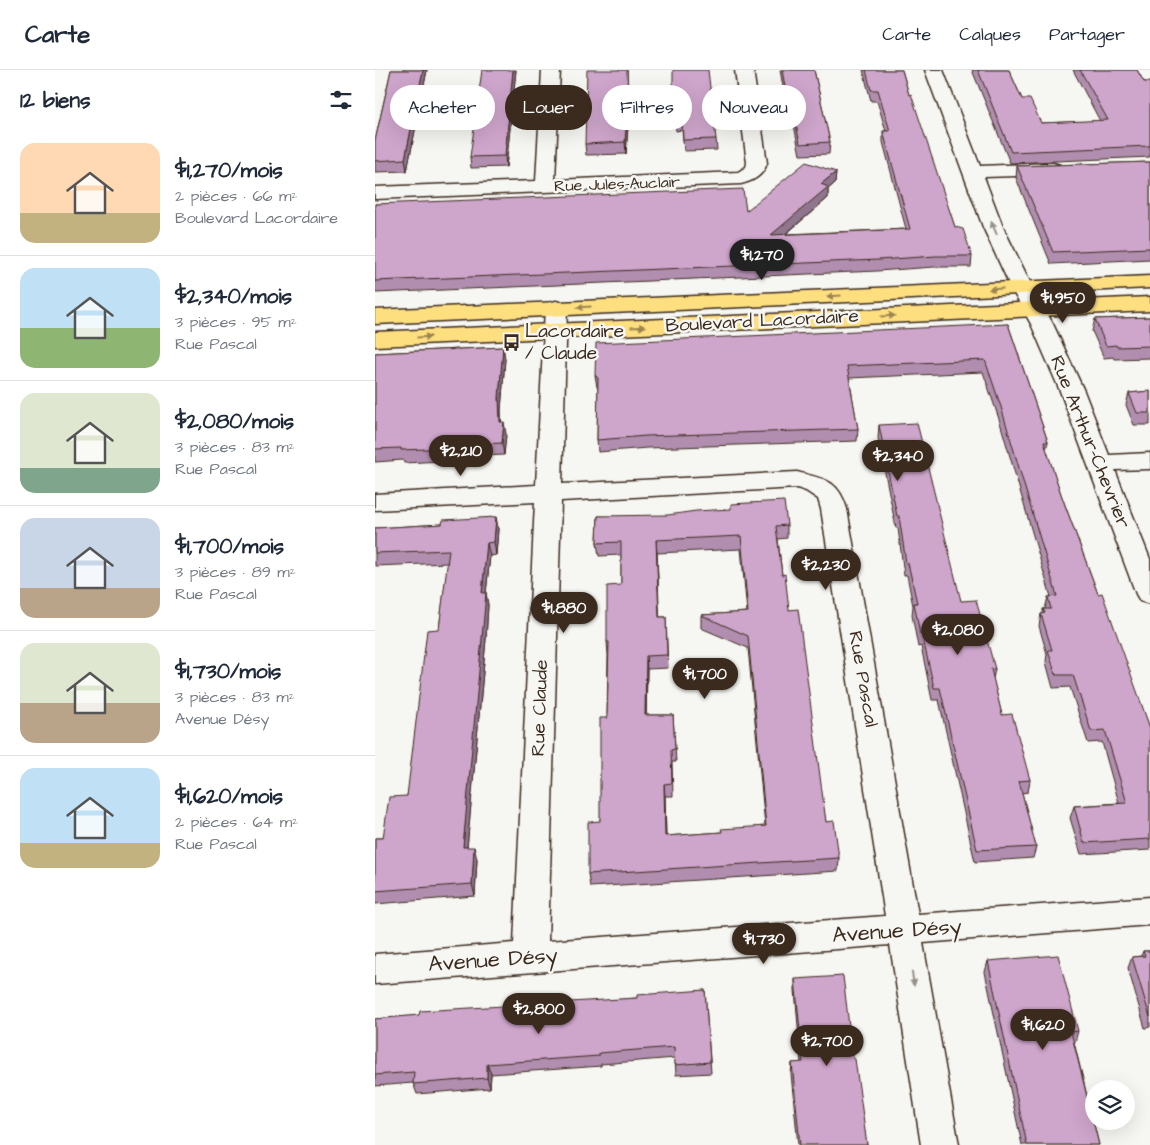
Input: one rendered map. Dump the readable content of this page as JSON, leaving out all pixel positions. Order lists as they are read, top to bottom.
{
  "streets": {
    "main road": ["Boulevard Lacordaire"],
    "street": [
      "Rue Jules-Auclair",
      "Rue Arthur-Chevrier",
      "Rue Pascal",
      "Rue Claude",
      "Avenue Désy"
    ]
  },
  "crossings": [
    ["Boulevard Lacordaire", "Rue Arthur-Chevrier"],
    ["Boulevard Lacordaire", "Rue Claude"],
    ["Rue Pascal", "Rue Claude"],
    ["Rue Pascal", "Avenue Désy"],
    ["Rue Claude", "Avenue Désy"]
  ],
  "places": {
    "bus stop": ["Lacordaire / Claude"]
  },
  "page": {
    "header": "Carte",
    "nav": ["Carte", "Calques", "Partager"],
    "heading": "12 biens",
    "chip": [
      "Acheter",
      "Louer",
      "Filtres",
      "Nouveau"
    ],
    "list": [
      {
        "name": "$1,270/mois",
        "note": "2 pièces · 66 m² · Boulevard Lacordaire"
      },
      {
        "name": "$2,340/mois",
        "note": "3 pièces · 95 m² · Rue Pascal"
      },
      {
        "name": "$2,080/mois",
        "note": "3 pièces · 83 m² · Rue Pascal"
      },
      {
        "name": "$1,700/mois",
        "note": "3 pièces · 89 m² · Rue Pascal"
      },
      {
        "name": "$1,730/mois",
        "note": "3 pièces · 83 m² · Avenue Désy"
      },
      {
        "name": "$1,620/mois",
        "note": "2 pièces · 64 m² · Rue Pascal"
      }
    ],
    "price": [
      "$1,270",
      "$1,950",
      "$2,210",
      "$2,340",
      "$2,230",
      "$1,880",
      "$2,080",
      "$1,700",
      "$1,730",
      "$2,800",
      "$1,620",
      "$2,700"
    ]
  }
}
